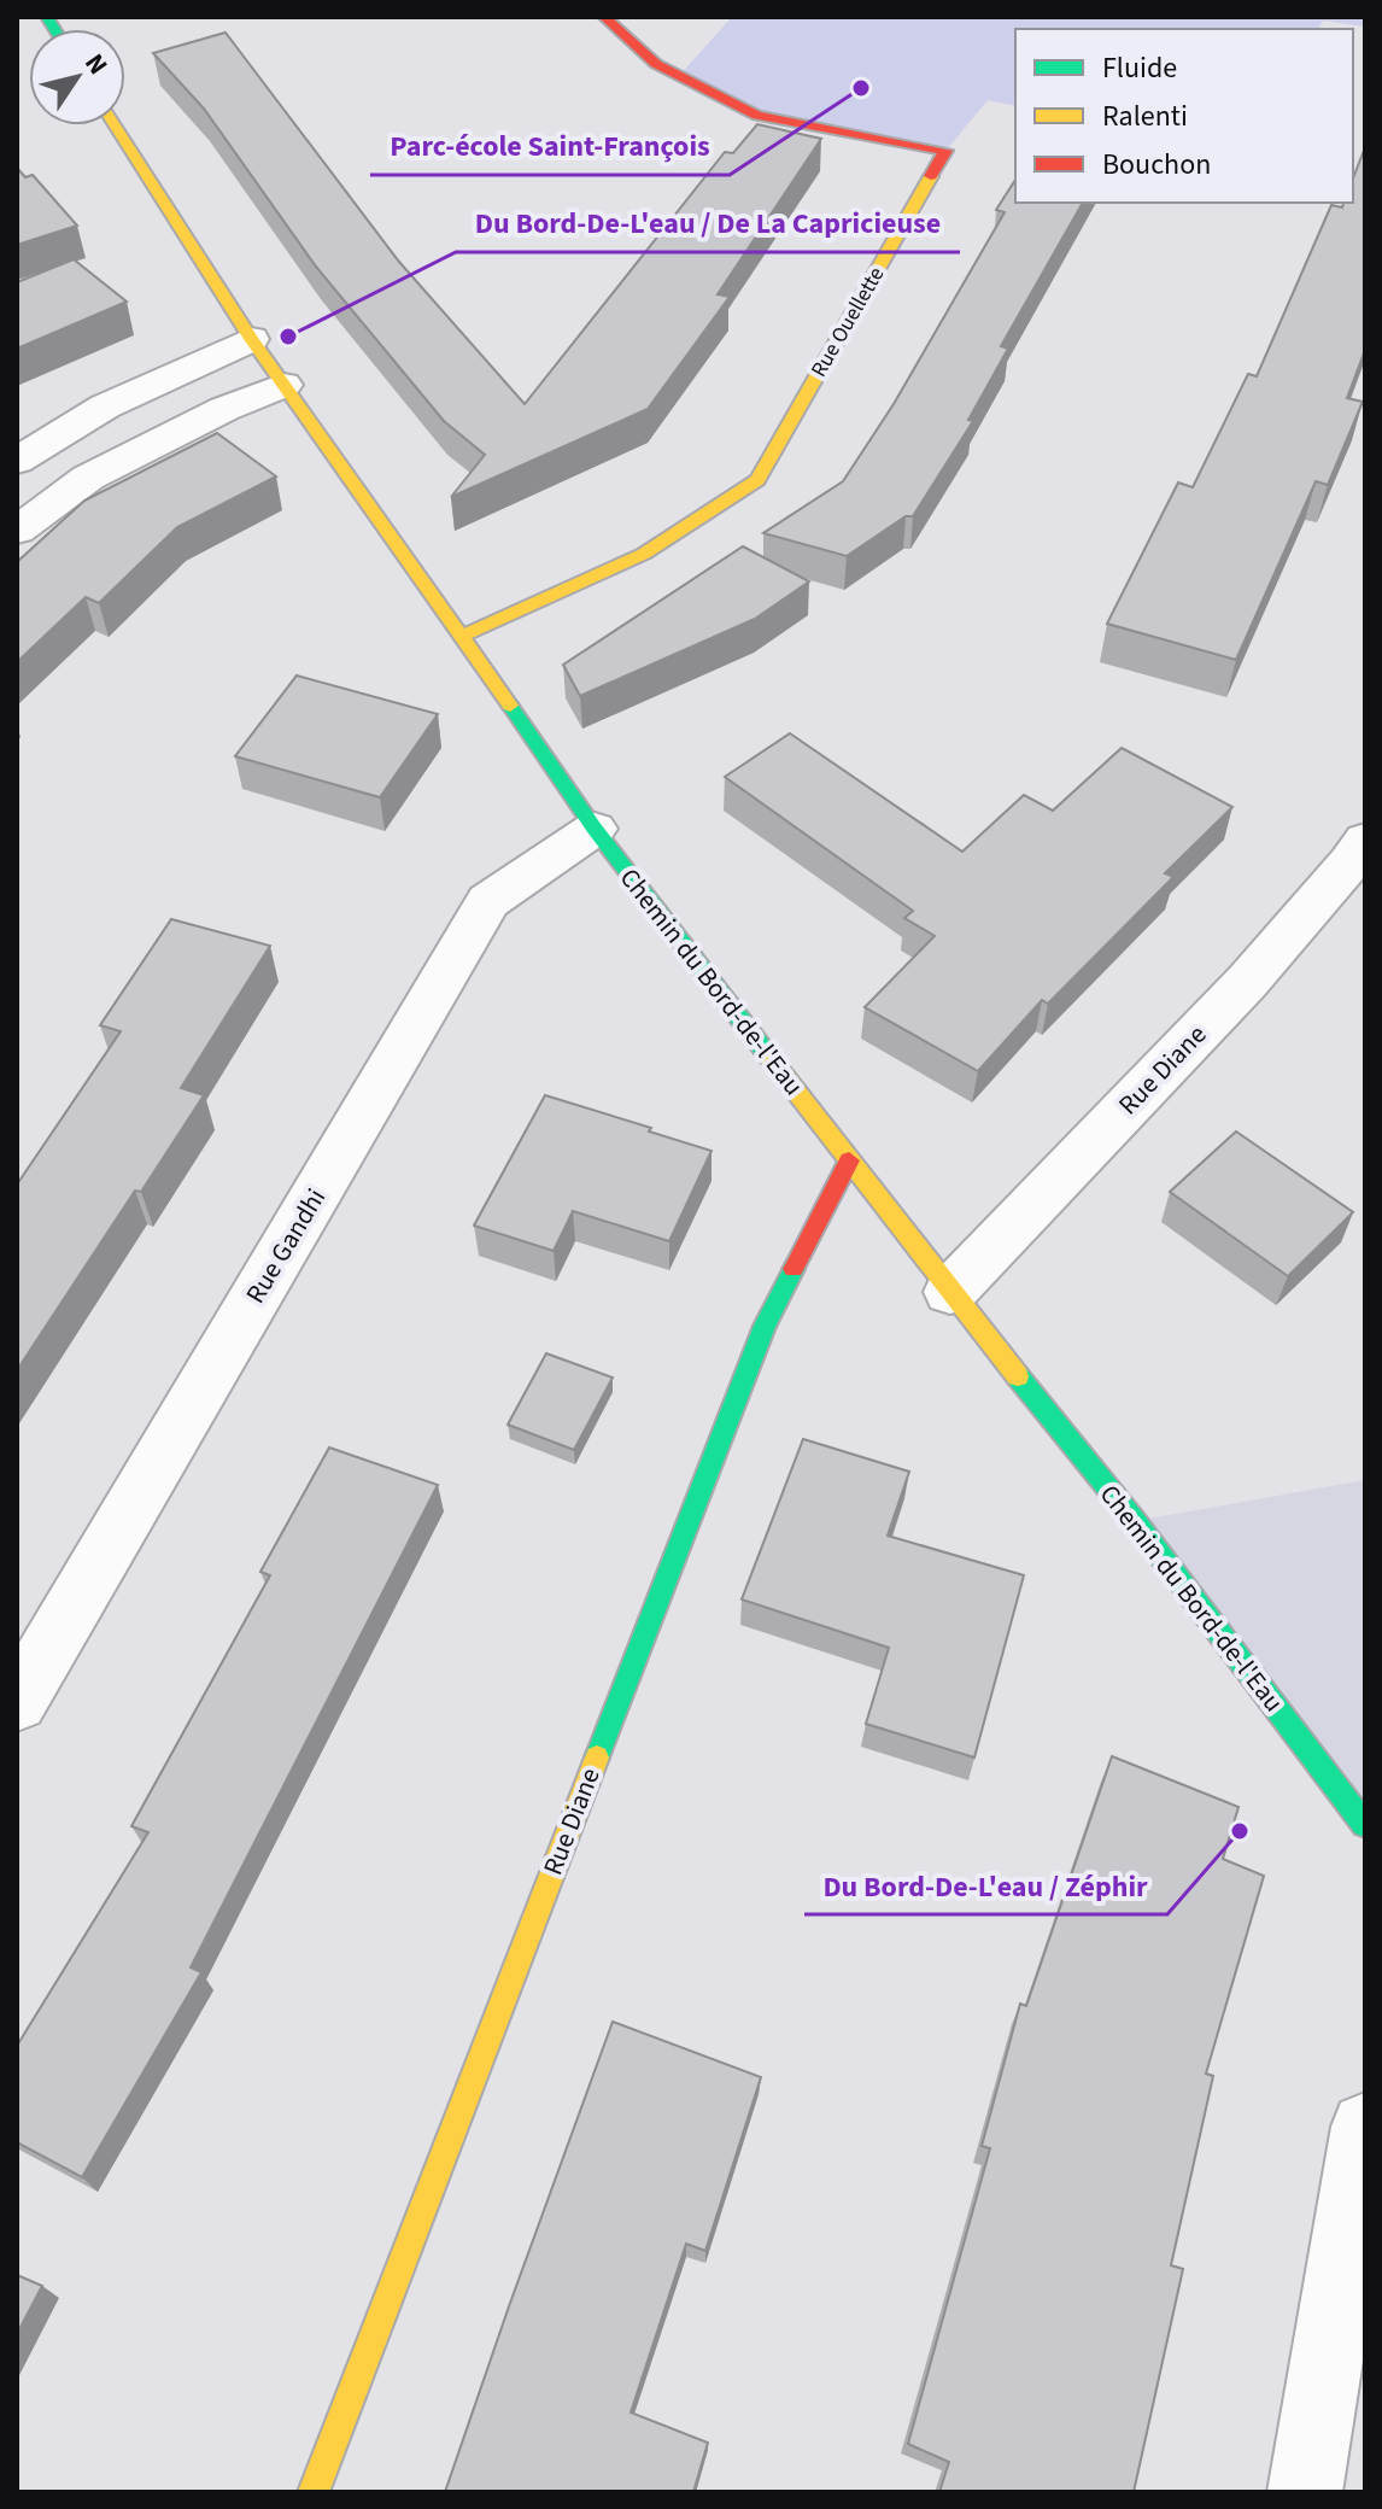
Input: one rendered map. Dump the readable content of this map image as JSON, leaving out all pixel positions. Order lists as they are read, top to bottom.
{
  "streets": {
    "street": [
      "Rue Ouellette",
      "Chemin du Bord-de-l'Eau",
      "Rue Diane",
      "Rue Gandhi"
    ]
  },
  "crossings": [
    ["Rue Ouellette", "Chemin du Bord-de-l'Eau"],
    ["Chemin du Bord-de-l'Eau", "Rue Diane"],
    ["Chemin du Bord-de-l'Eau", "Rue Gandhi"]
  ],
  "places": ["Parc-école Saint-François", "Du Bord-De-L'eau / De La Capricieuse", "Du Bord-De-L'eau / Zéphir"],
  "legend": ["Fluide", "Ralenti", "Bouchon"],
  "north": "top right"
}
